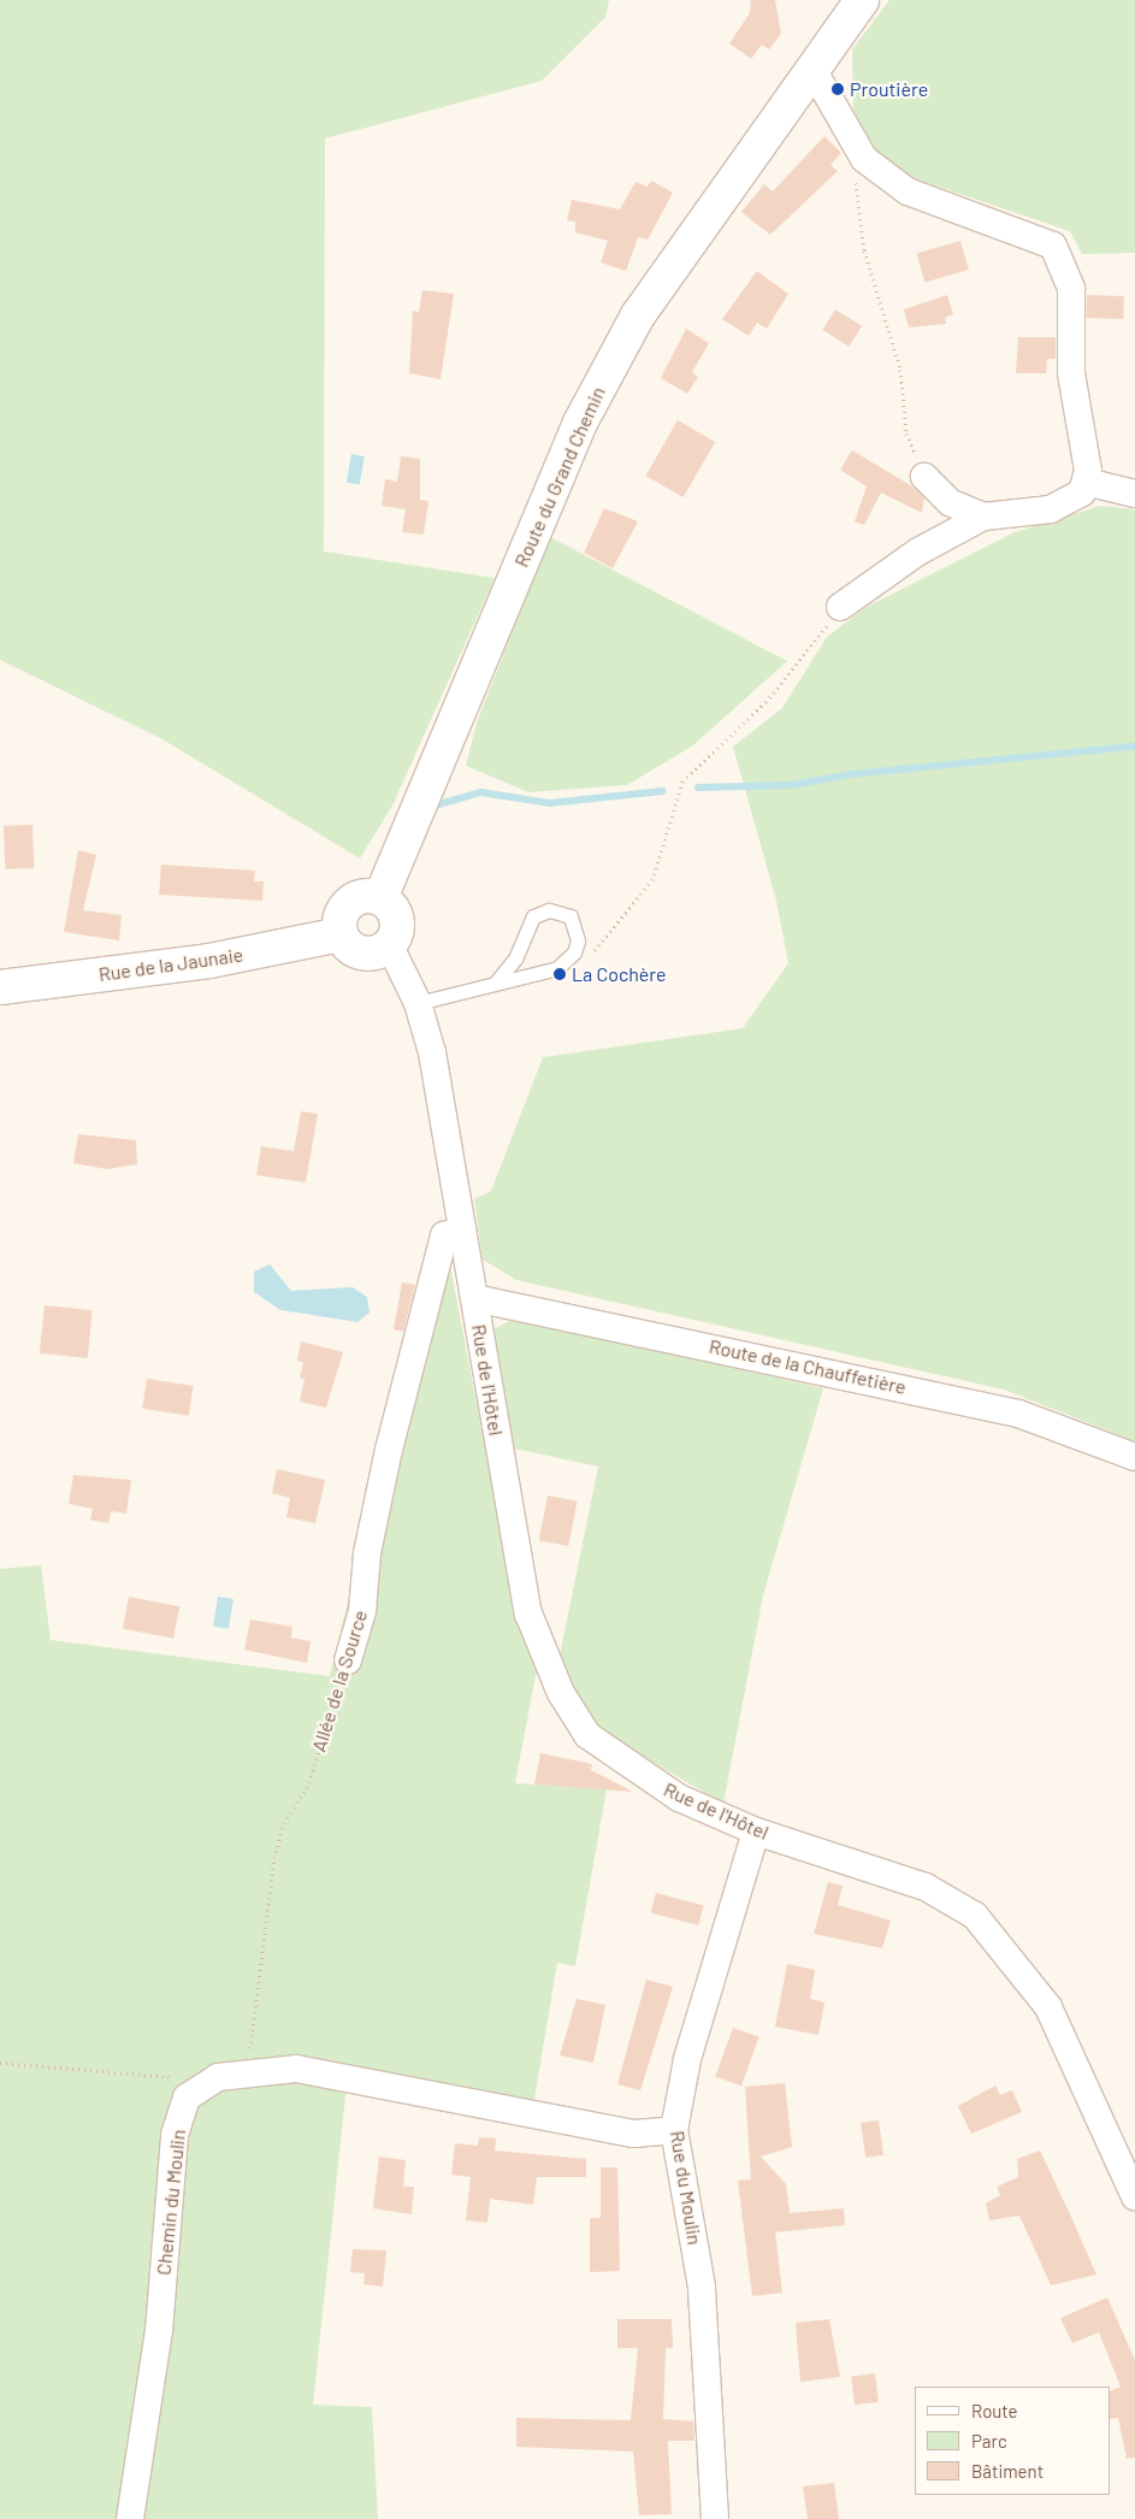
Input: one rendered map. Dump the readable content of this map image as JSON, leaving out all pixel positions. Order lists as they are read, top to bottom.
{
  "streets": {
    "main road": ["Route du Grand Chemin", "Rue de la Jaunaie"],
    "street": [
      "Route de la Chauffetière",
      "Rue de l'Hôtel",
      "Allée de la Source",
      "Rue du Moulin",
      "Chemin du Moulin"
    ]
  },
  "crossings": [
    ["Route du Grand Chemin", "Rue de la Jaunaie"],
    ["Route du Grand Chemin", "Rue de l'Hôtel"],
    ["Rue de la Jaunaie", "Rue de l'Hôtel"],
    ["Route de la Chauffetière", "Rue de l'Hôtel"],
    ["Rue de l'Hôtel", "Allée de la Source"],
    ["Rue de l'Hôtel", "Rue du Moulin"],
    ["Allée de la Source", "Chemin du Moulin"],
    ["Rue du Moulin", "Chemin du Moulin"]
  ],
  "places": ["Proutière", "La Cochère"],
  "legend": ["Route", "Parc", "Bâtiment"]
}
